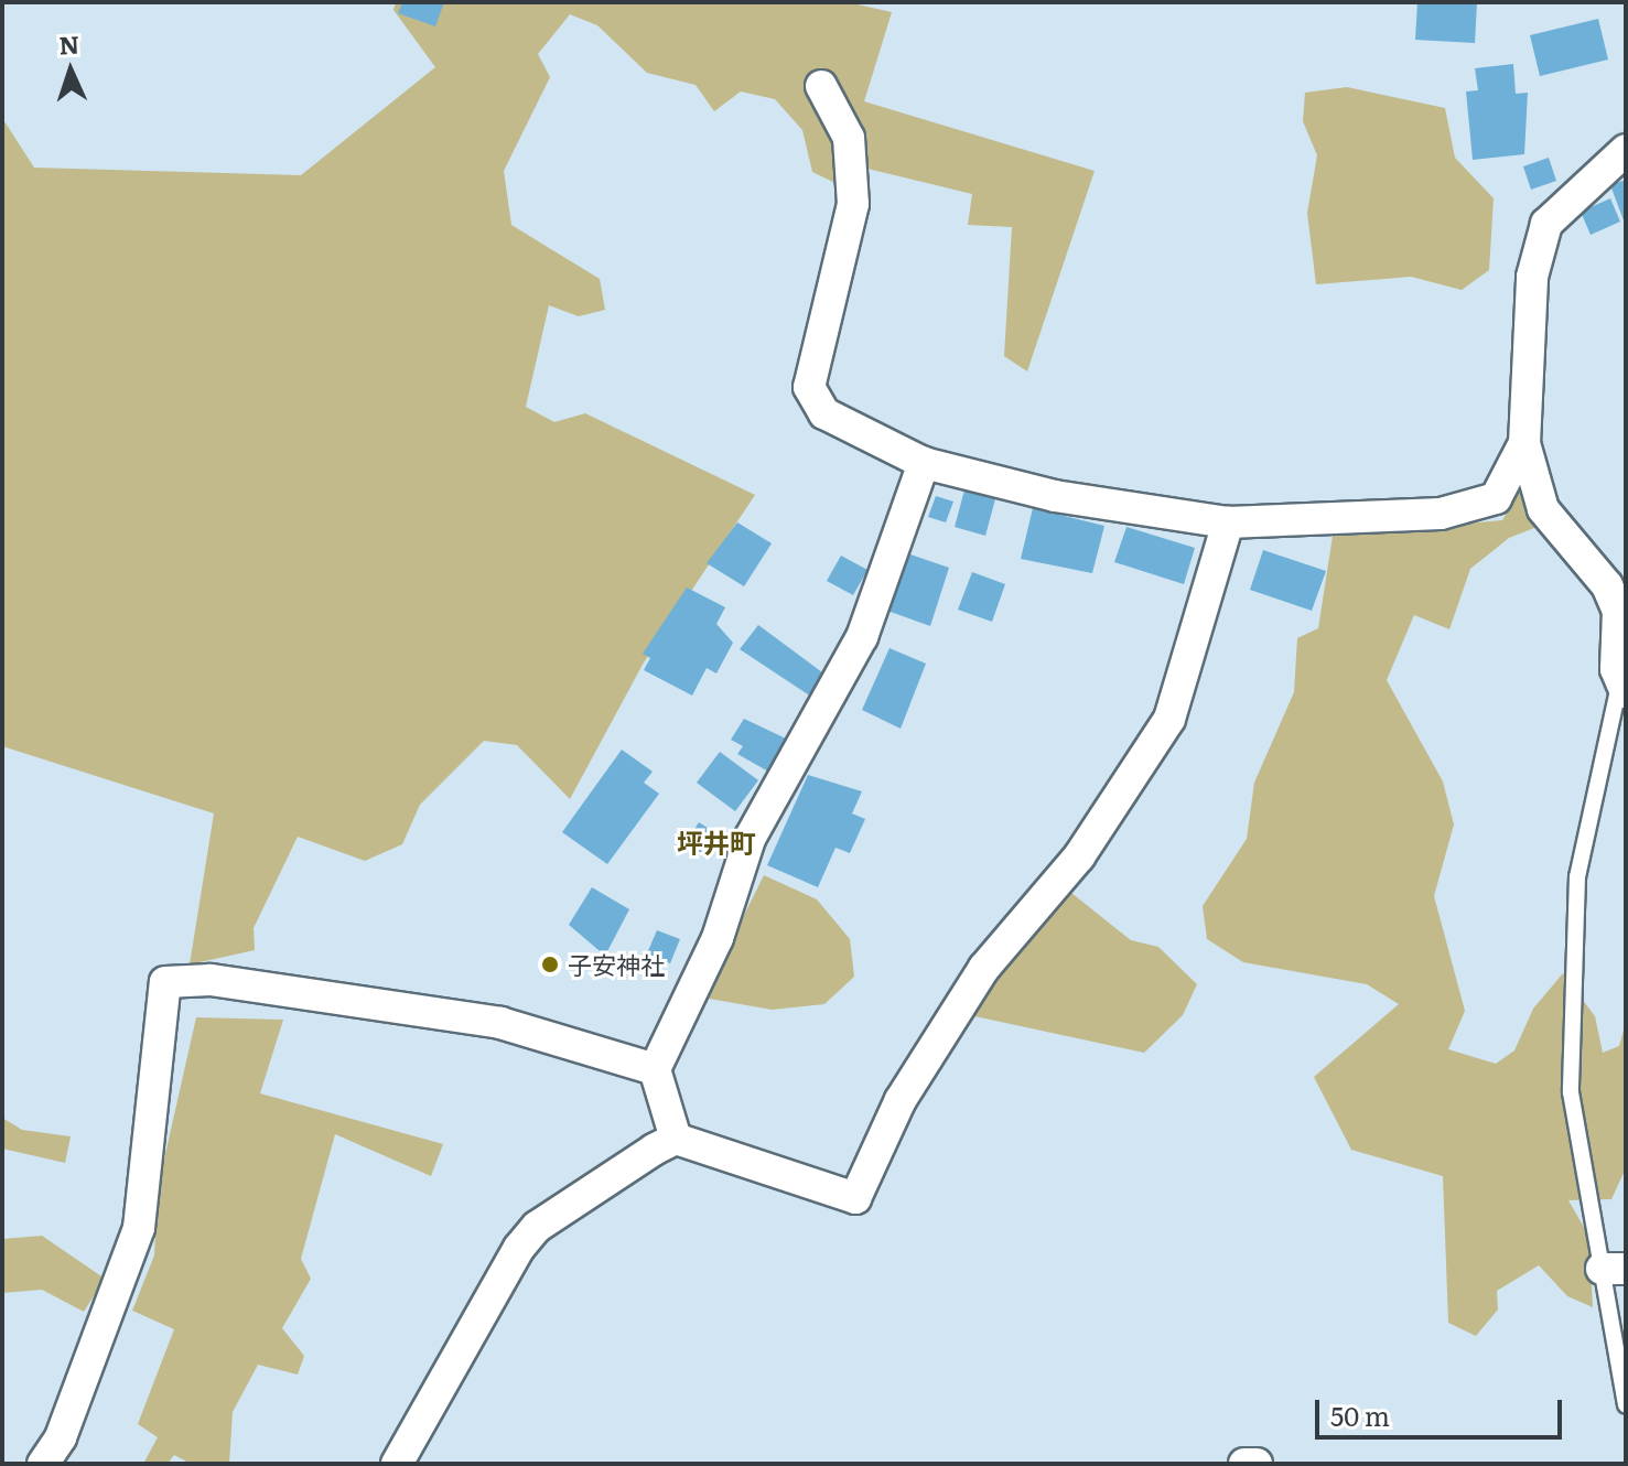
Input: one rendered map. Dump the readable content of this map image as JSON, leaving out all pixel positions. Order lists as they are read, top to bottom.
{
  "districts": ["坪井町"],
  "places": ["子安神社"],
  "scale_bar": "50 m",
  "north": "top"
}
